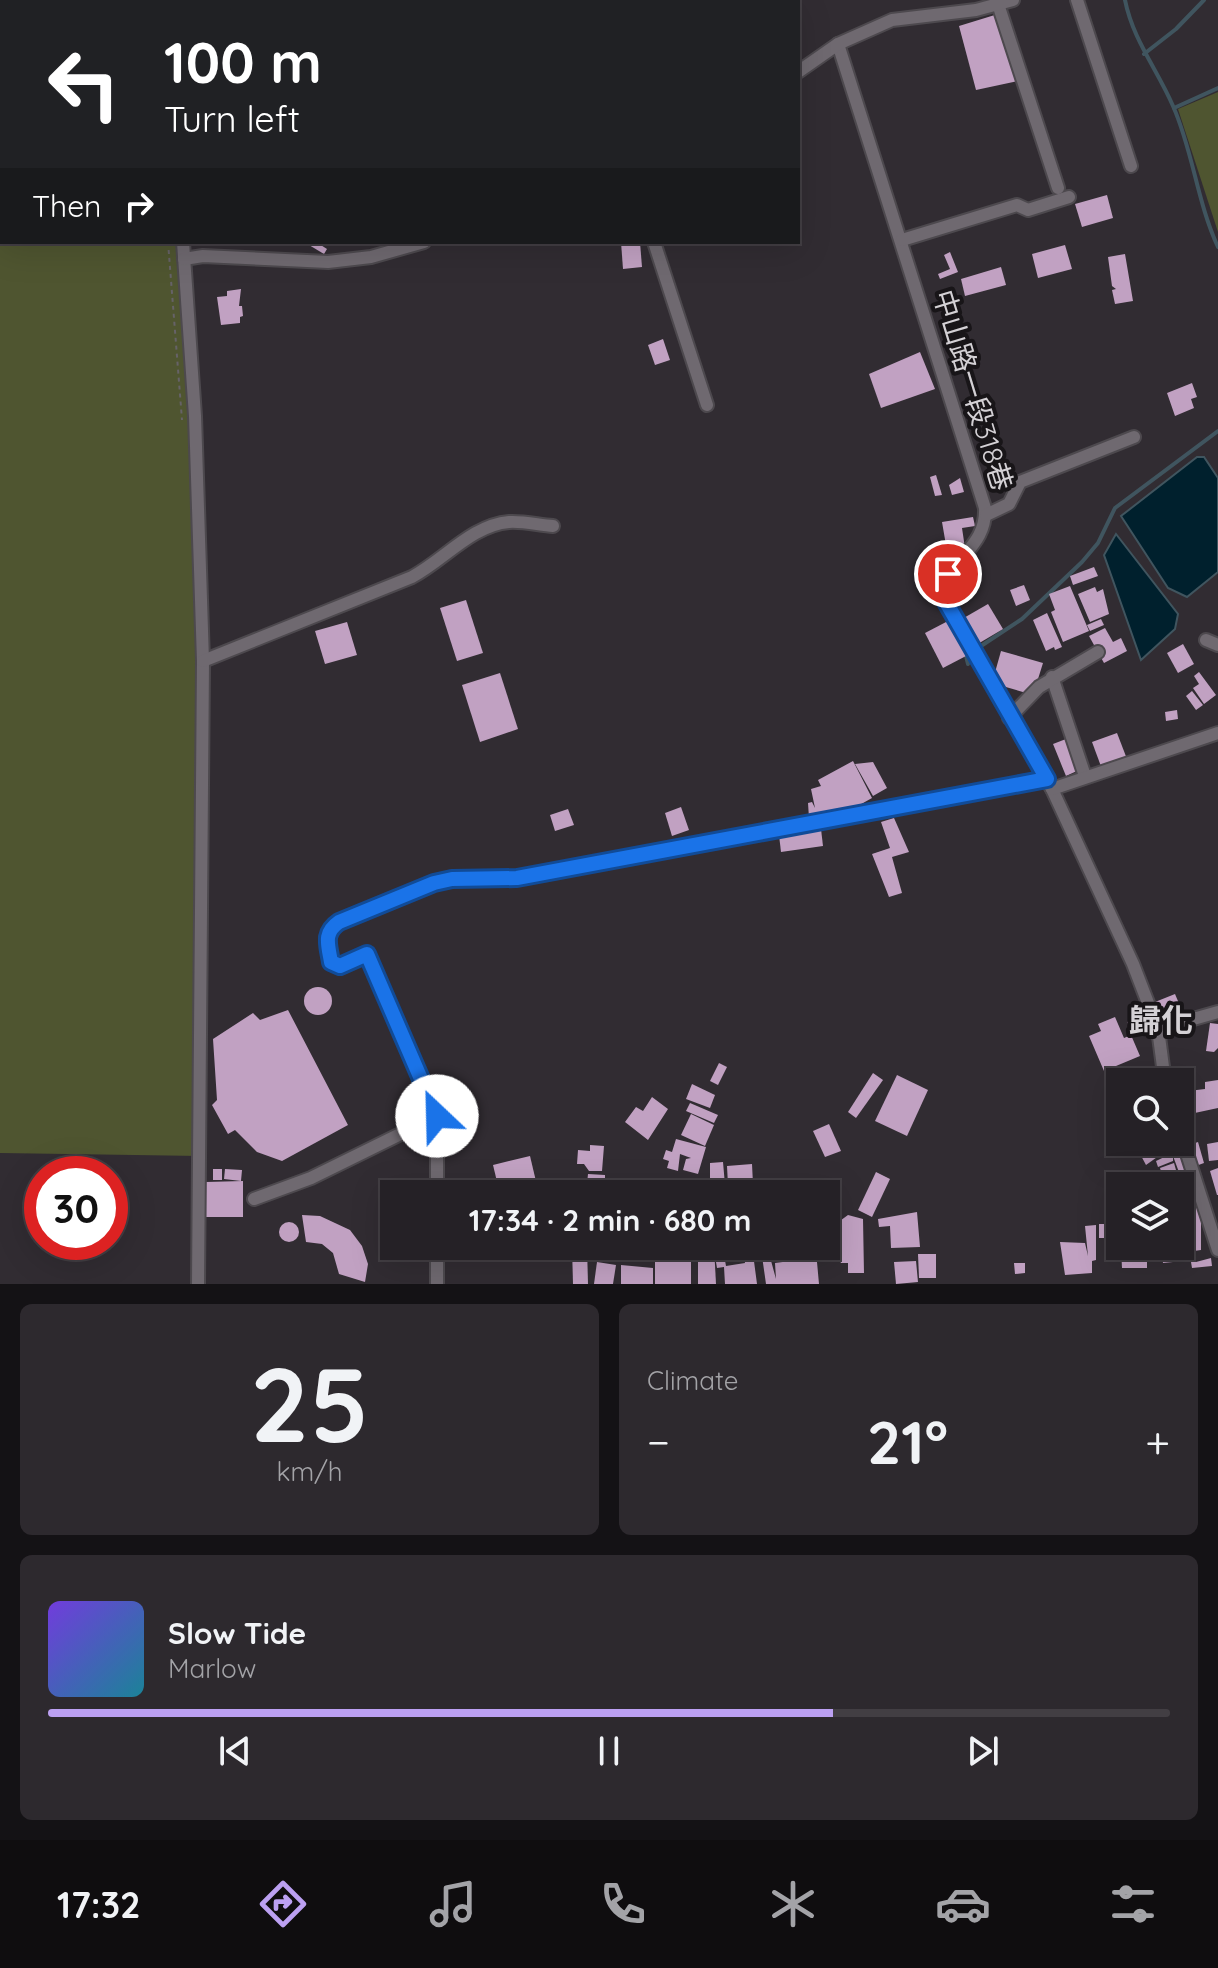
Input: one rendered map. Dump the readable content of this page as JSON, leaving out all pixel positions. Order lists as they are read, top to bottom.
{
  "streets": {
    "street": ["中山路一段318巷"]
  },
  "districts": ["歸化"],
  "page": {
    "turn": ["100 m", "Turn left"],
    "then": "Then",
    "limit": "30",
    "trip": "17:34 · 2 min · 680 m",
    "tile": [
      ["25", "km/h"],
      "Climate"
    ],
    "heat": ["−", "21°", "+"],
    "song": ["Slow Tide", "Marlow"],
    "tabs": "17:32"
  }
}
